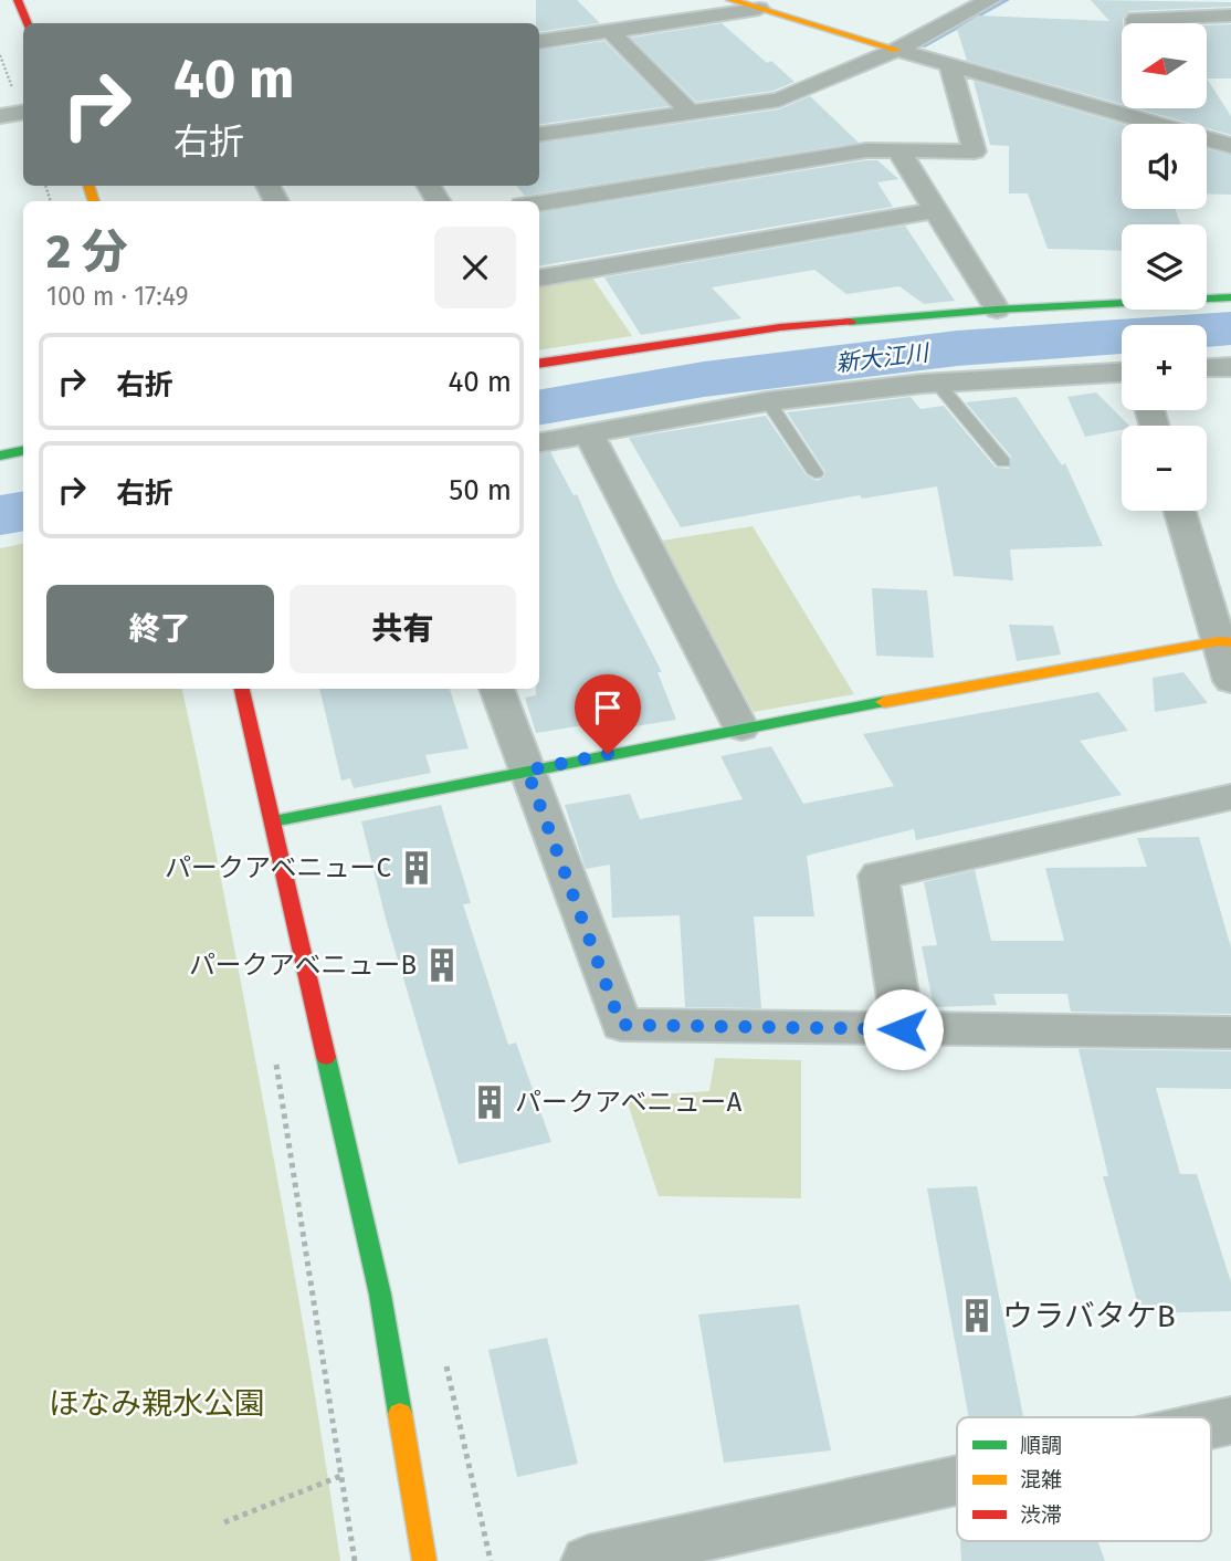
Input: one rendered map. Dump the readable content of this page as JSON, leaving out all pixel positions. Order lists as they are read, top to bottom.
{
  "water": ["新大江川"],
  "parks": ["ほなみ親水公園"],
  "places": {
    "building": [
      "パークアベニューC",
      "パークアベニューB",
      "パークアベニューA",
      "ウラバタケB"
    ]
  },
  "legend": ["順調", "混雑", "渋滞"],
  "north": "left",
  "page": {
    "map_buttons": ["+", "−"],
    "turn": ["40 m", "右折"],
    "heading": ["2 分", "100 m · 17:49"],
    "list": [
      {
        "name": "右折",
        "value": "40 m"
      },
      {
        "name": "右折",
        "value": "50 m"
      }
    ],
    "buttons": ["終了", "共有"]
  }
}
